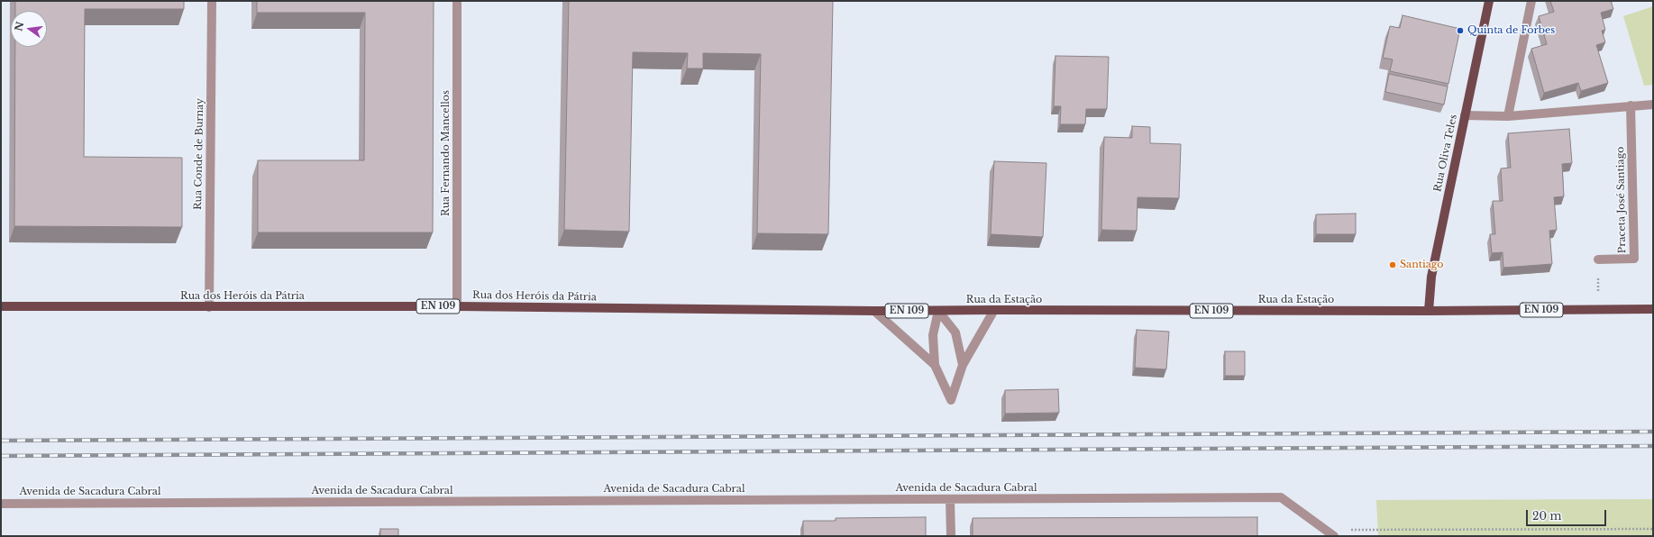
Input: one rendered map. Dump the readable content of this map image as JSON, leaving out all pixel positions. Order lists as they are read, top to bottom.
{
  "streets": {
    "main road": [
      "Rua Oliva Teles",
      "Rua dos Heróis da Pátria",
      "Rua da Estação",
      "EN 109"
    ],
    "street": [
      "Rua Fernando Mancellos",
      "Rua Conde de Burnay",
      "Praceta José Santiago",
      "Avenida de Sacadura Cabral"
    ]
  },
  "crossings": [
    ["Rua Fernando Mancellos", "Rua dos Heróis da Pátria"],
    ["Rua Oliva Teles", "Rua da Estação"],
    ["Rua Conde de Burnay", "Rua dos Heróis da Pátria"],
    ["Rua dos Heróis da Pátria", "Rua da Estação"]
  ],
  "places": ["Quinta de Forbes", "Santiago"],
  "scale_bar": "20 m",
  "north": "left"
}
